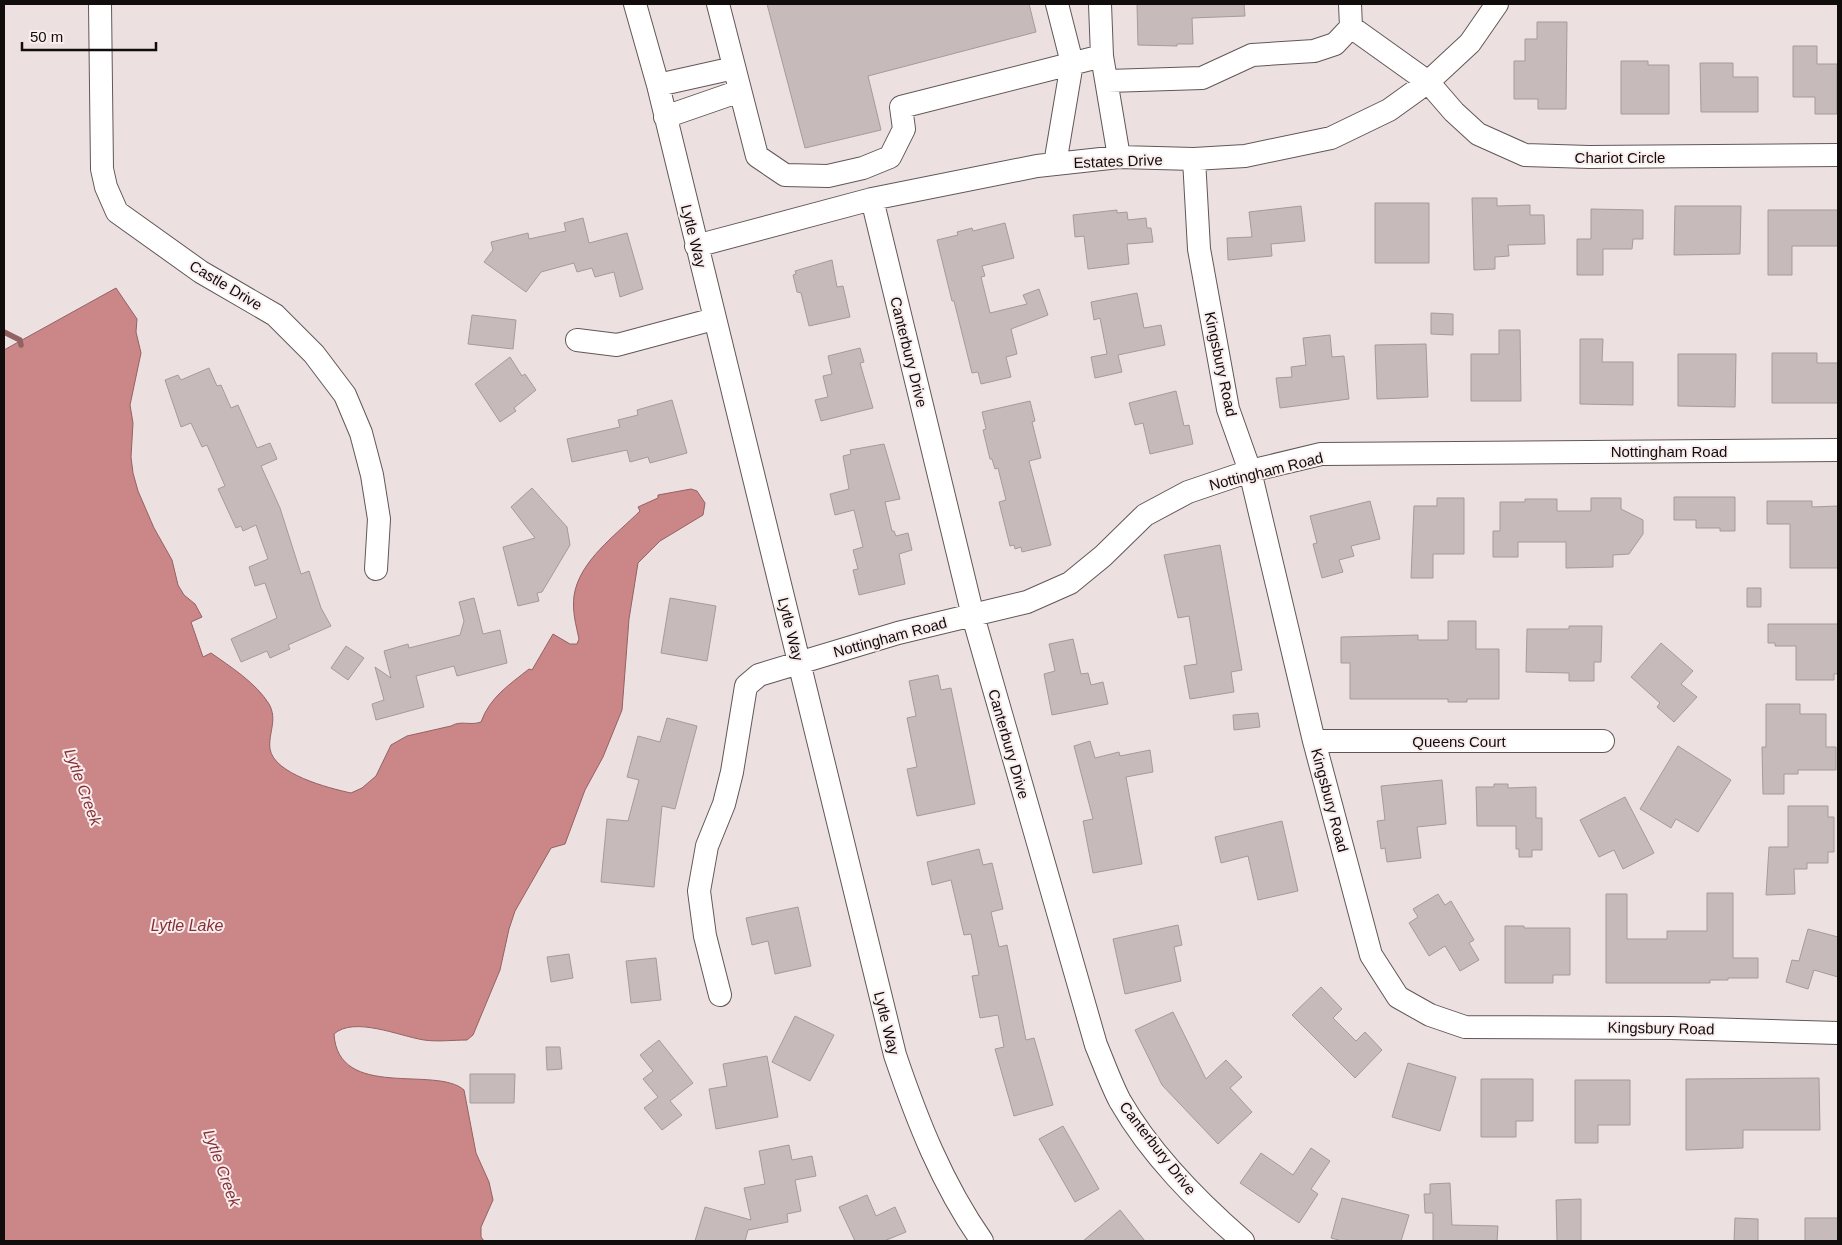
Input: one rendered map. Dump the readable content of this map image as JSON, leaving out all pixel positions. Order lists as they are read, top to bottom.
{
  "streets": {
    "street": [
      "Chariot Circle",
      "Estates Drive",
      "Lytle Way",
      "Castle Drive",
      "Canterbury Drive",
      "Kingsbury Road",
      "Nottingham Road",
      "Queens Court"
    ]
  },
  "crossings": [
    ["Chariot Circle", "Estates Drive"],
    ["Estates Drive", "Lytle Way"],
    ["Estates Drive", "Canterbury Drive"],
    ["Estates Drive", "Kingsbury Road"],
    ["Lytle Way", "Nottingham Road"],
    ["Canterbury Drive", "Nottingham Road"],
    ["Kingsbury Road", "Nottingham Road"],
    ["Kingsbury Road", "Queens Court"]
  ],
  "water": ["Lytle Creek", "Lytle Lake"],
  "scale_bar": "50 m"
}
